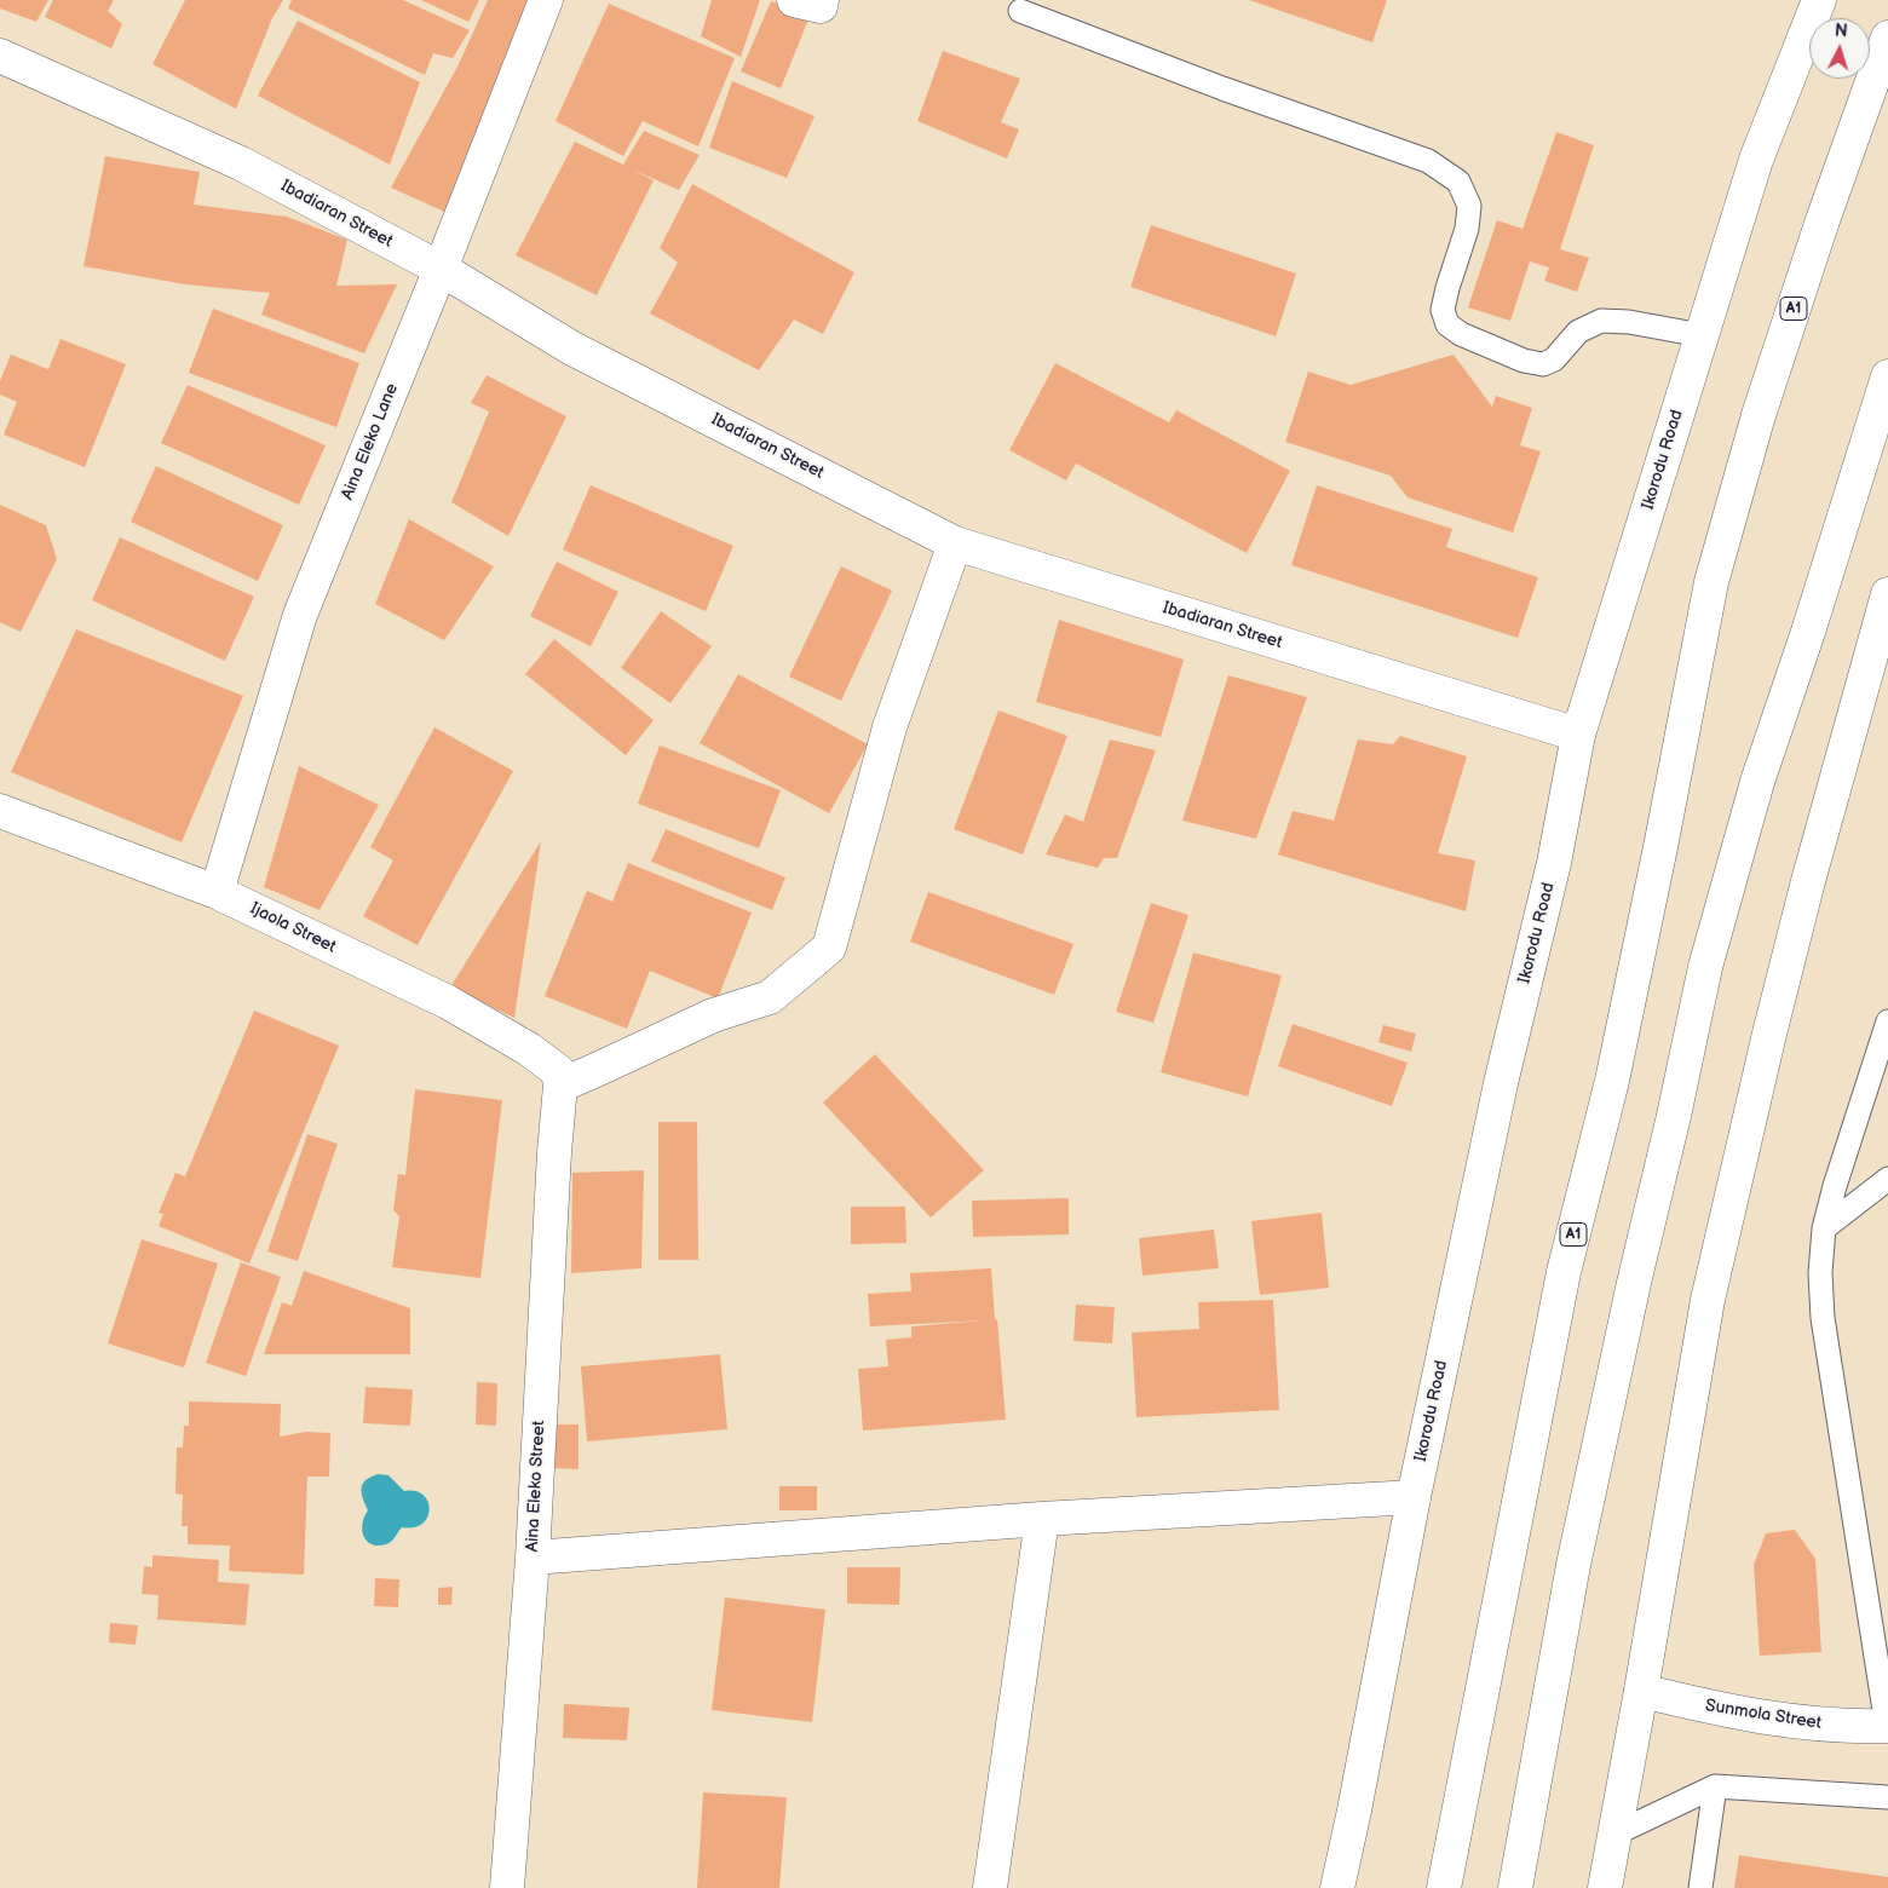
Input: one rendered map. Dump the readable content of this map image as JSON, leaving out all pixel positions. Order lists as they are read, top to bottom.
{
  "streets": {
    "main road": [
      "Ibadiaran Street",
      "A1",
      "Aina Eleko Lane",
      "Ikorodu Road",
      "Ijaola Street",
      "Aina Eleko Street",
      "Sunmola Street"
    ]
  },
  "crossings": [
    ["Ibadiaran Street", "Aina Eleko Lane"],
    ["Ibadiaran Street", "Ikorodu Road"],
    ["Aina Eleko Lane", "Ijaola Street"],
    ["Ijaola Street", "Aina Eleko Street"]
  ],
  "north": "top"
}
